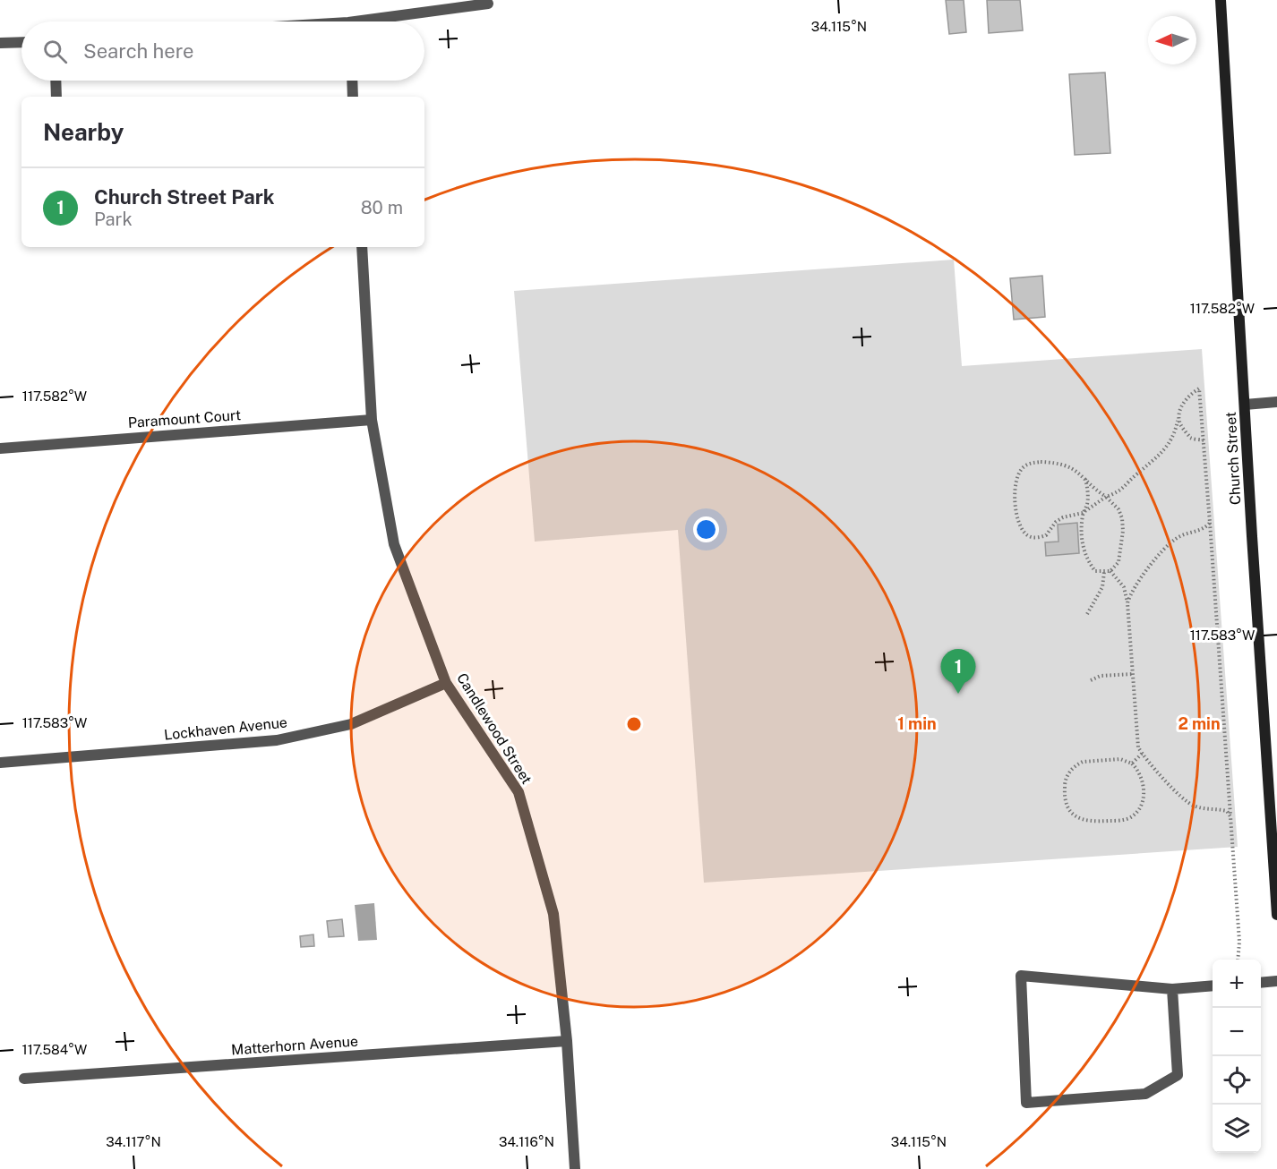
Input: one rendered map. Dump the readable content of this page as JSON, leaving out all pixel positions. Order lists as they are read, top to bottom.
{
  "streets": {
    "street": [
      "Paramount Court",
      "Church Street",
      "Lockhaven Avenue",
      "Candlewood Street",
      "Matterhorn Avenue"
    ]
  },
  "crossings": [
    ["Paramount Court", "Candlewood Street"],
    ["Lockhaven Avenue", "Candlewood Street"],
    ["Candlewood Street", "Matterhorn Avenue"]
  ],
  "north": "left",
  "page": {
    "search": "Search here",
    "heading": "Nearby",
    "list": [
      {
        "mark": "1",
        "name": "Church Street Park",
        "note": "Park",
        "value": "80 m"
      }
    ],
    "pins": "1",
    "map_buttons": ["+", "−"]
  },
  "coordinates": [
    "34.115°N",
    "117.582°W",
    "117.583°W",
    "117.584°W",
    "34.117°N",
    "34.116°N"
  ],
  "rings": ["1 min", "2 min"]
}
